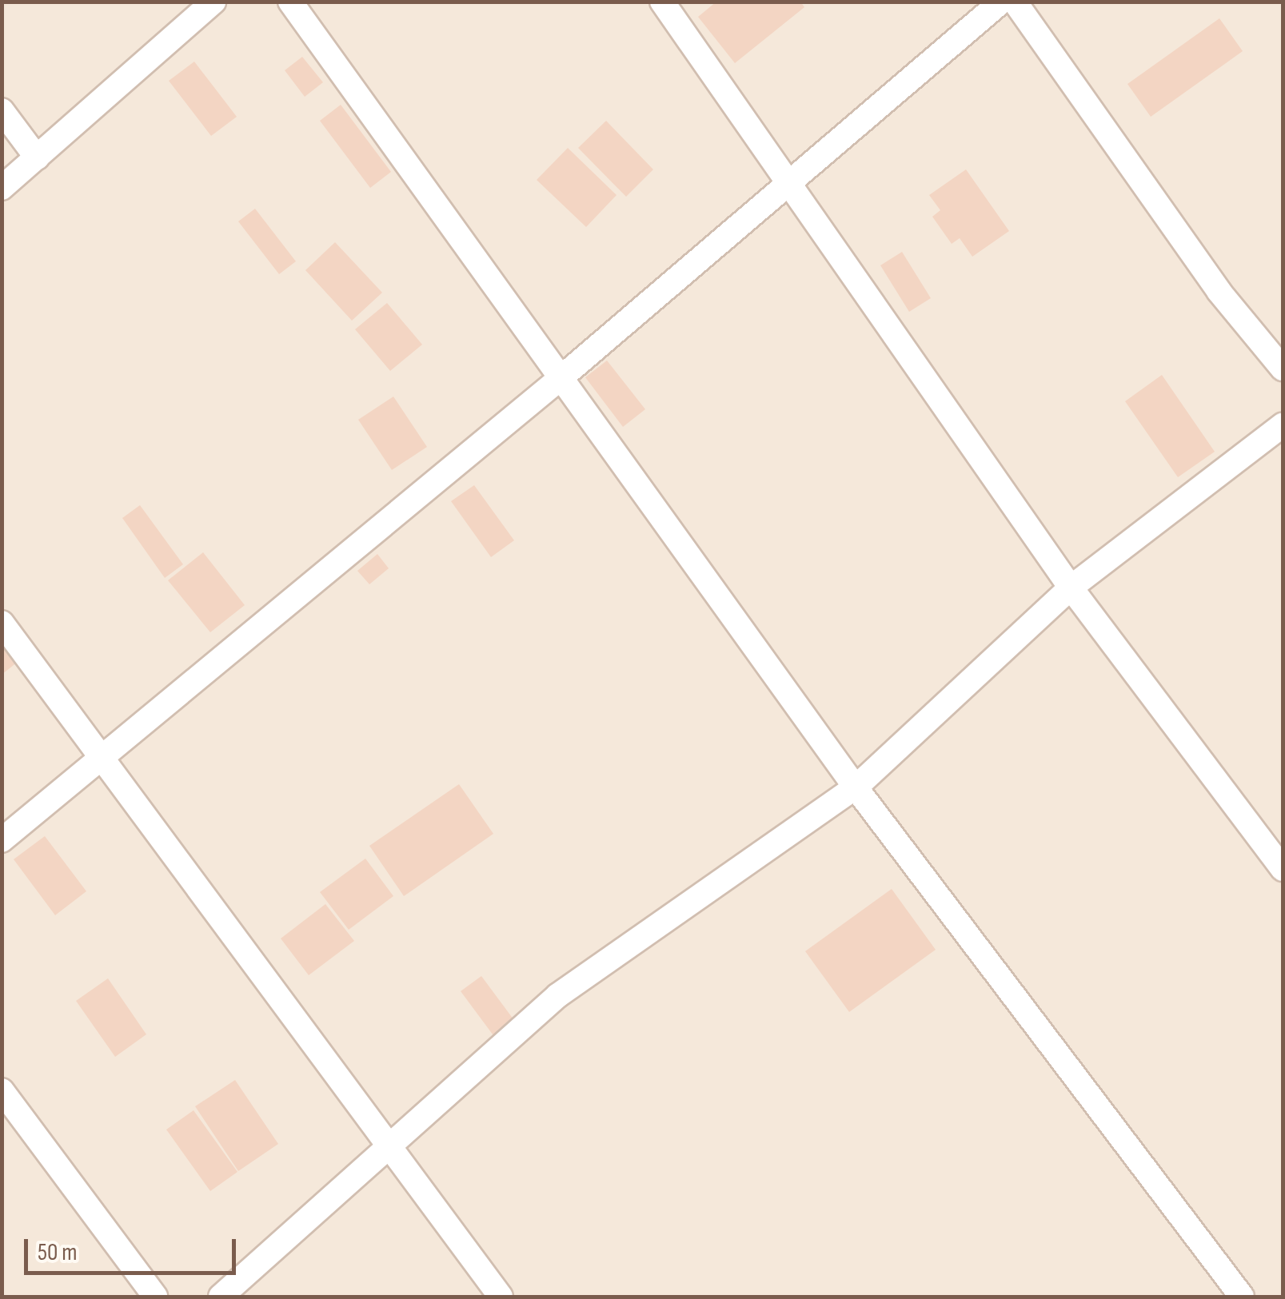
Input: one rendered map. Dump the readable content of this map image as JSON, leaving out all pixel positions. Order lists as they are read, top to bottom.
{
  "scale_bar": "50 m"
}
